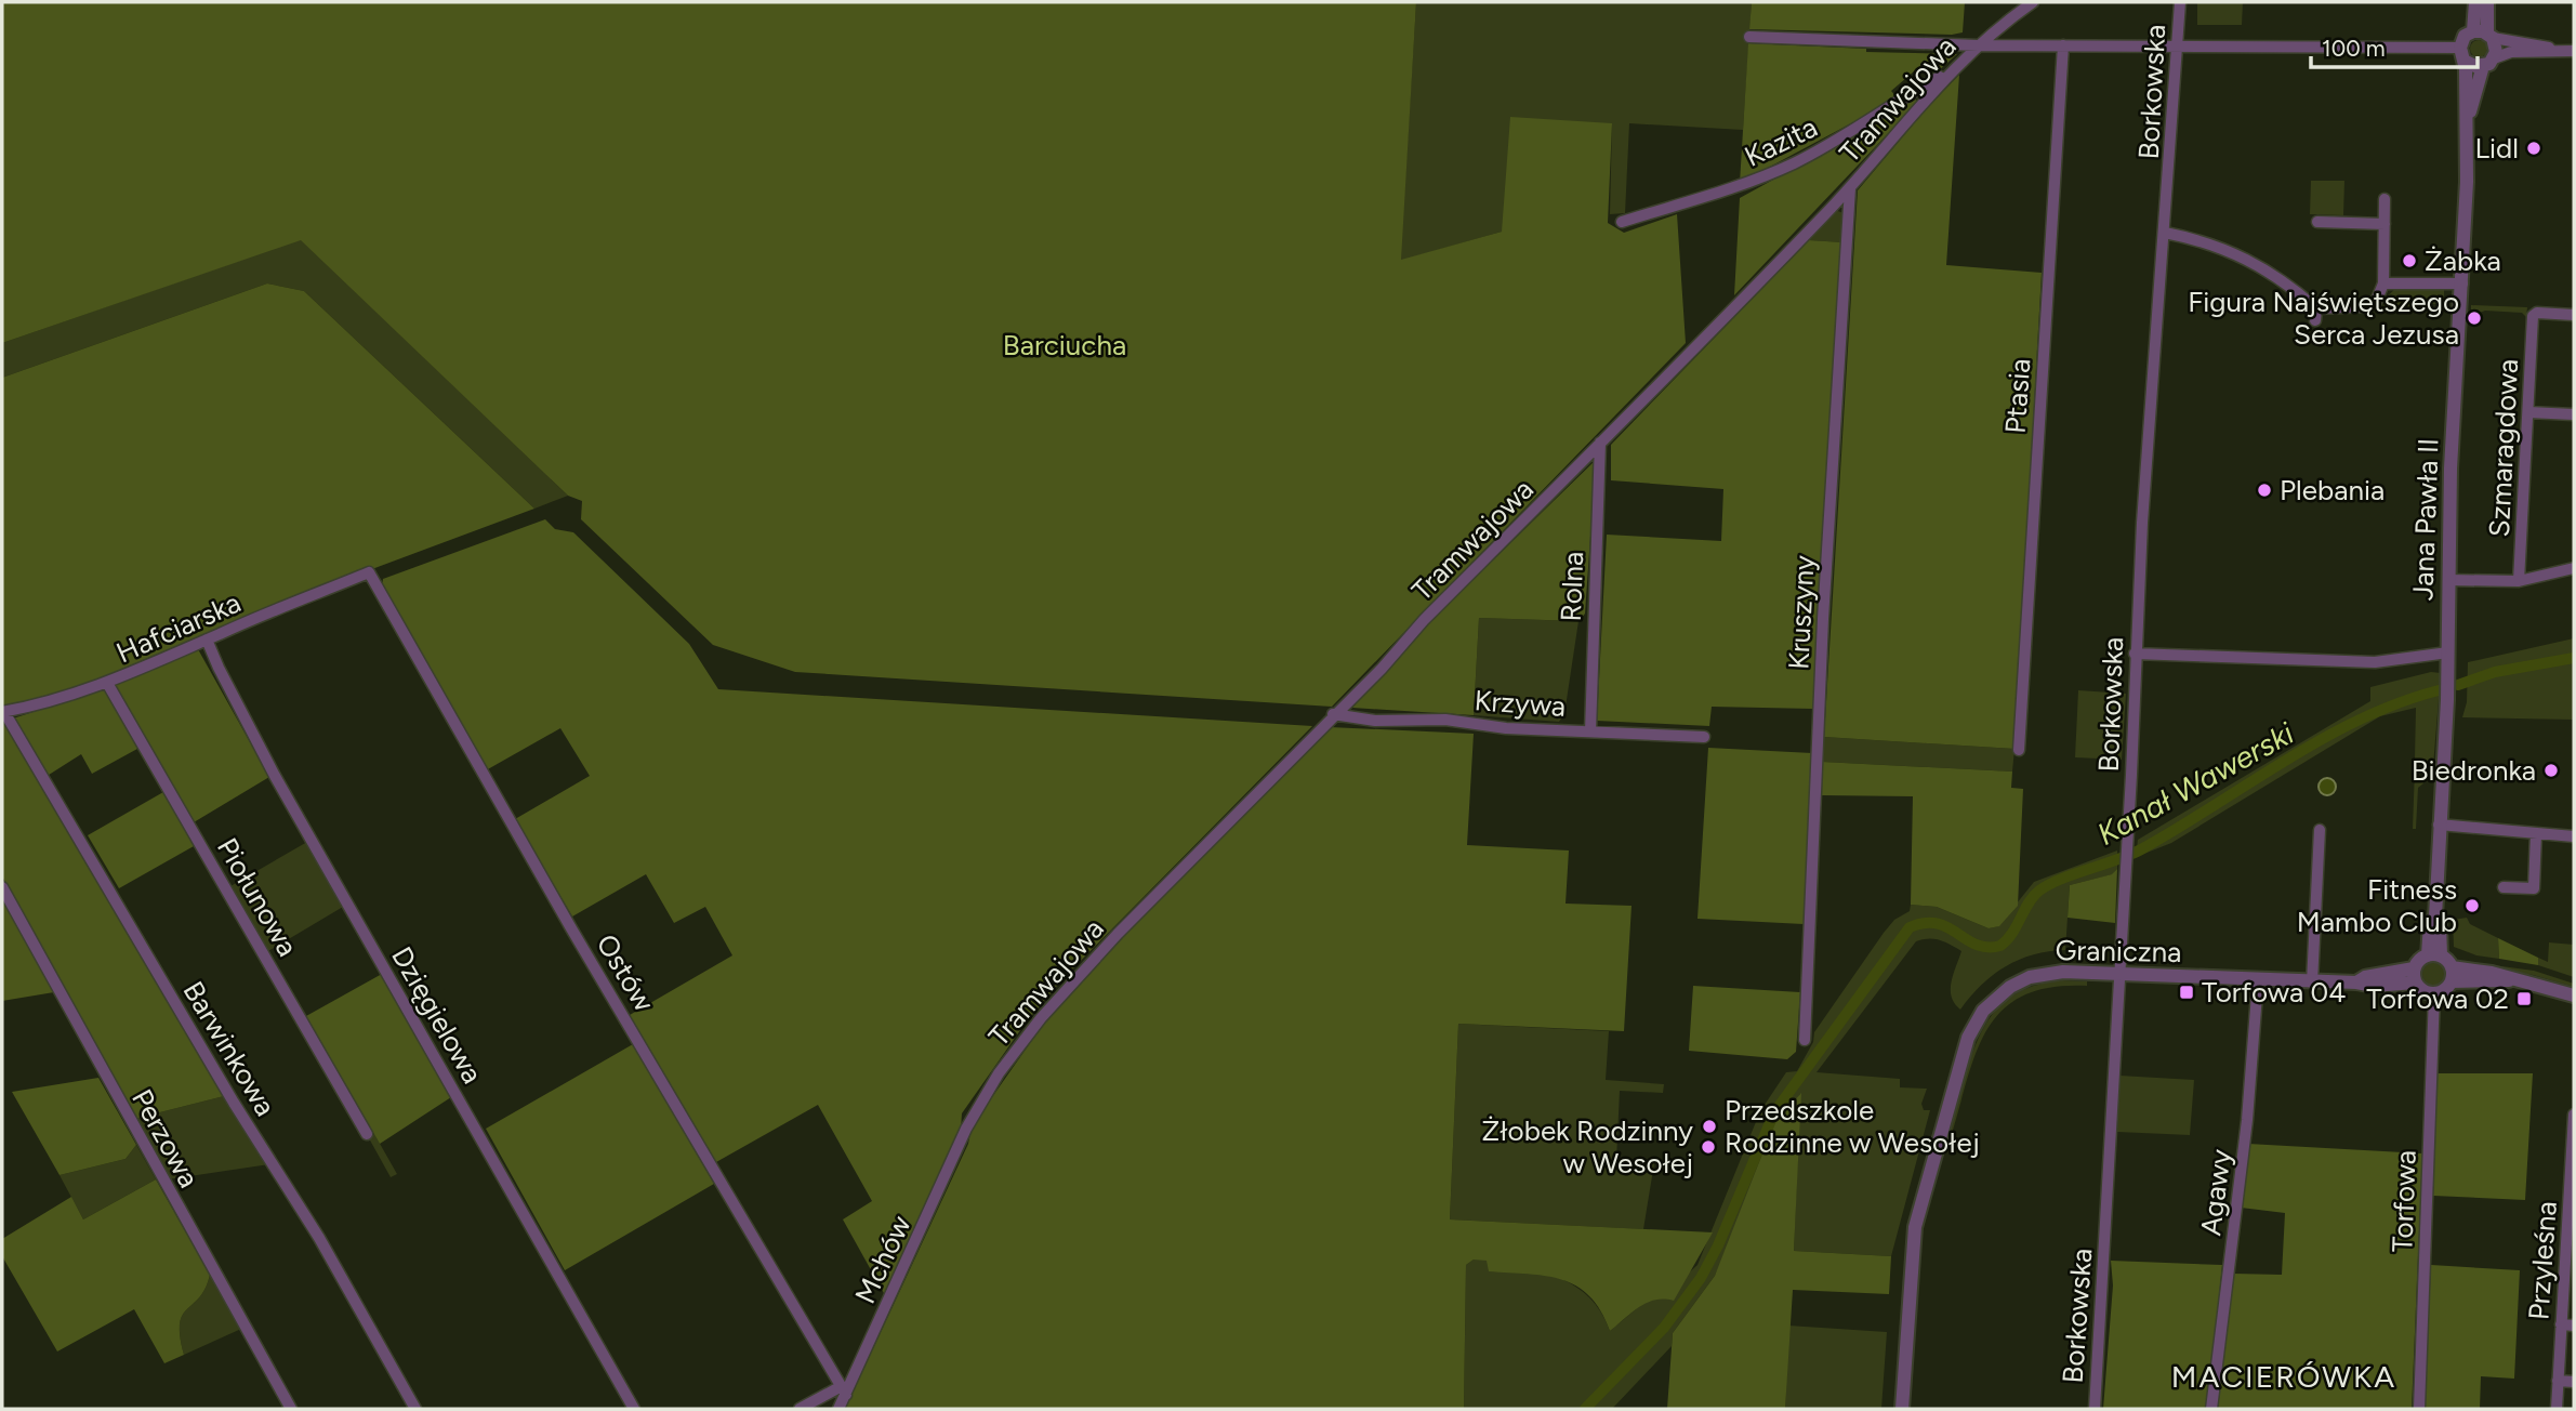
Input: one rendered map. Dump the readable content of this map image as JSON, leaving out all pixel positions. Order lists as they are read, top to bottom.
{
  "streets": {
    "street": [
      "Borkowska",
      "Tramwajowa",
      "Kazita",
      "Ptasia",
      "Szmaragdowa",
      "Jana Pawła II",
      "Rolna",
      "Kruszyny",
      "Hafciarska",
      "Krzywa",
      "Piołunowa",
      "Graniczna",
      "Ostów",
      "Dzięgielowa",
      "Barwinkowa",
      "Perzowa",
      "Agawy",
      "Torfowa",
      "Mchów",
      "Przyleśna"
    ]
  },
  "crossings": [
    ["Borkowska", "Graniczna"],
    ["Tramwajowa", "Kazita"],
    ["Tramwajowa", "Rolna"],
    ["Tramwajowa", "Kruszyny"],
    ["Tramwajowa", "Krzywa"],
    ["Tramwajowa", "Mchów"],
    ["Jana Pawła II", "Graniczna"],
    ["Jana Pawła II", "Torfowa"],
    ["Rolna", "Krzywa"],
    ["Hafciarska", "Piołunowa"],
    ["Hafciarska", "Ostów"],
    ["Hafciarska", "Dzięgielowa"],
    ["Hafciarska", "Barwinkowa"],
    ["Graniczna", "Agawy"],
    ["Graniczna", "Torfowa"],
    ["Ostów", "Mchów"]
  ],
  "districts": ["MACIERÓWKA"],
  "water": ["Kanał Wawerski"],
  "parks": ["Barciucha"],
  "places": {
    "other": [
      "Lidl",
      "Żabka",
      "Figura Najświętszego Serca Jezusa",
      "Plebania",
      "Biedronka",
      "Fitness Mambo Club",
      "Przedszkole Rodzinne w Wesołej",
      "Żłobek Rodzinny w Wesołej"
    ],
    "transit": ["Torfowa 04", "Torfowa 02"]
  },
  "scale_bar": "100 m"
}
